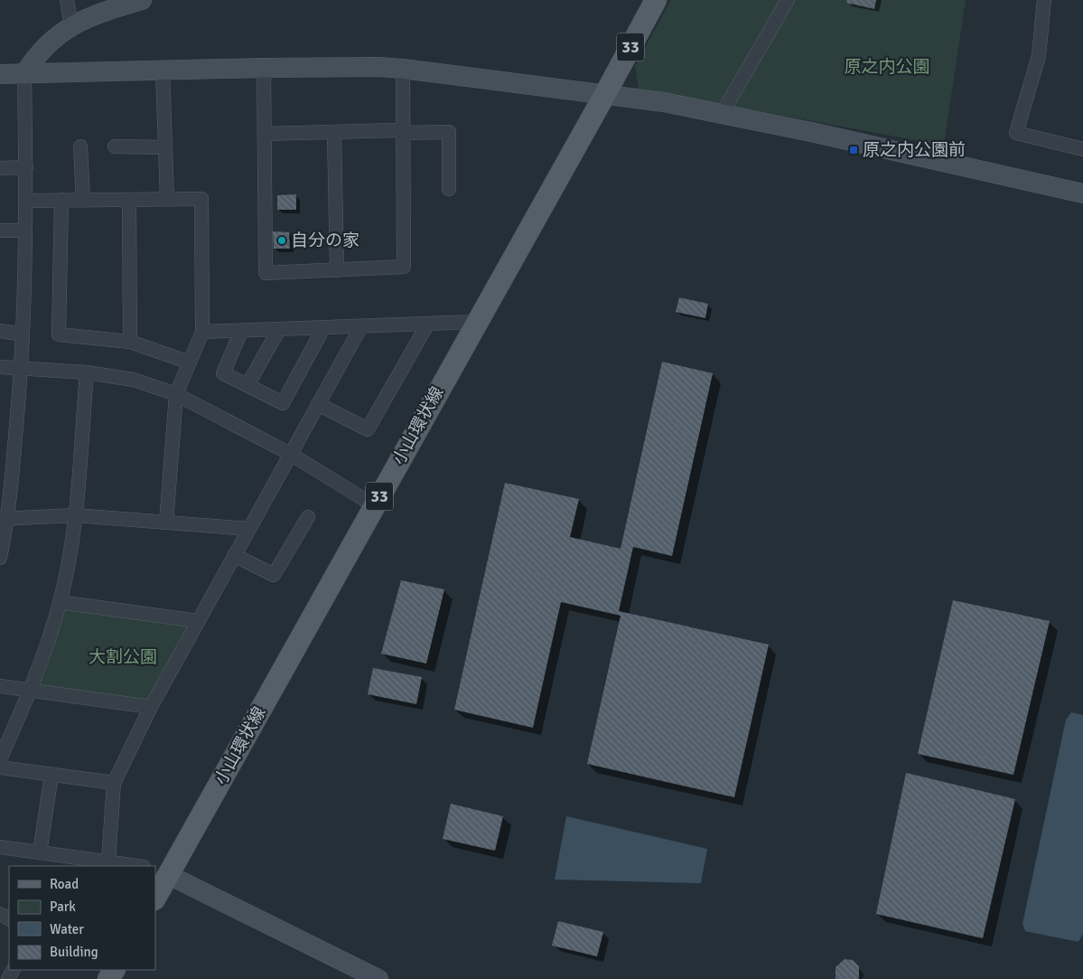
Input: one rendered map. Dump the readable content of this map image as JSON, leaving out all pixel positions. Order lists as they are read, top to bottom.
{
  "streets": {
    "main road": ["33", "小山環状線"]
  },
  "parks": ["原之内公園", "大割公園"],
  "places": {
    "transit": ["原之内公園前"],
    "other": ["自分の家"]
  },
  "legend": [
    "Road",
    "Park",
    "Water",
    "Building"
  ]
}
